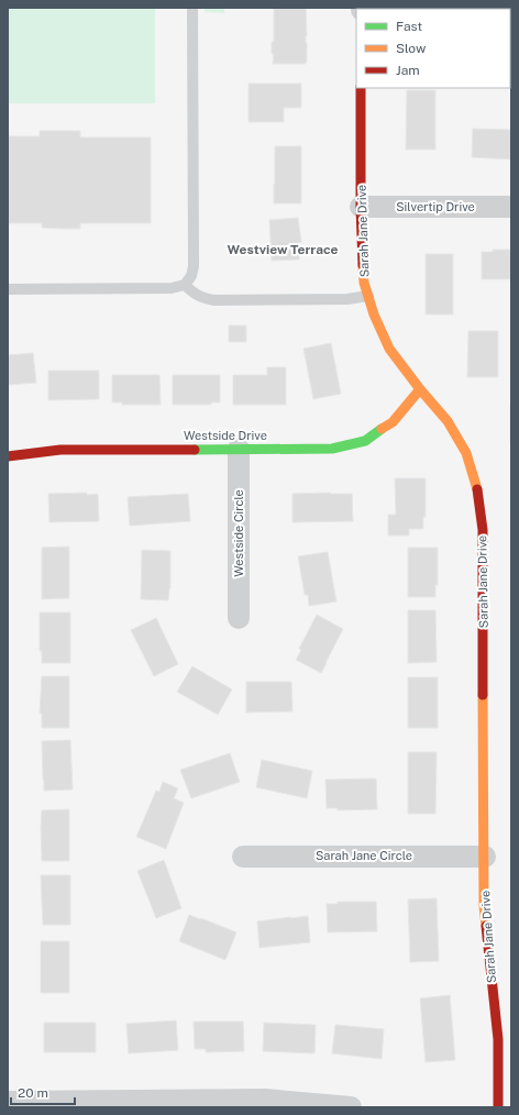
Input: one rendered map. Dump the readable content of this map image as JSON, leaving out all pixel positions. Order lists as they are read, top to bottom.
{
  "streets": {
    "street": [
      "Silvertip Drive",
      "Sarah Jane Drive",
      "Westside Drive",
      "Westside Circle",
      "Sarah Jane Circle"
    ]
  },
  "crossings": [
    ["Silvertip Drive", "Sarah Jane Drive"],
    ["Sarah Jane Drive", "Westside Drive"],
    ["Sarah Jane Drive", "Sarah Jane Circle"],
    ["Westside Drive", "Westside Circle"]
  ],
  "districts": ["Westview Terrace"],
  "legend": ["Fast", "Slow", "Jam"],
  "scale_bar": "20 m"
}
